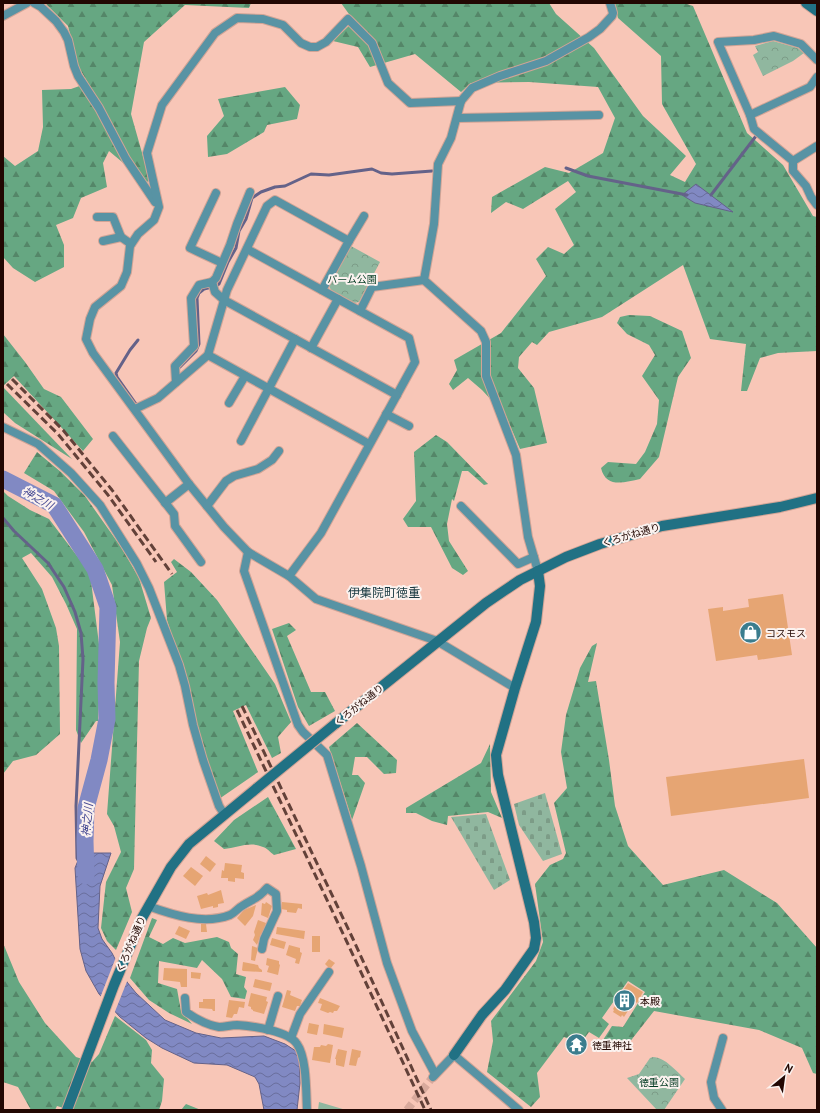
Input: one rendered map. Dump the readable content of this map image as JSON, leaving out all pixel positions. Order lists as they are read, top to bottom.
{
  "streets": {
    "street": ["くろがね通り"]
  },
  "districts": ["伊集院町徳重"],
  "water": ["神之川"],
  "parks": ["パーム公園", "徳重公園"],
  "places": {
    "shop": ["コスモス"],
    "building": ["本殿"],
    "temple": ["徳重神社"]
  },
  "north": "top right"
}
